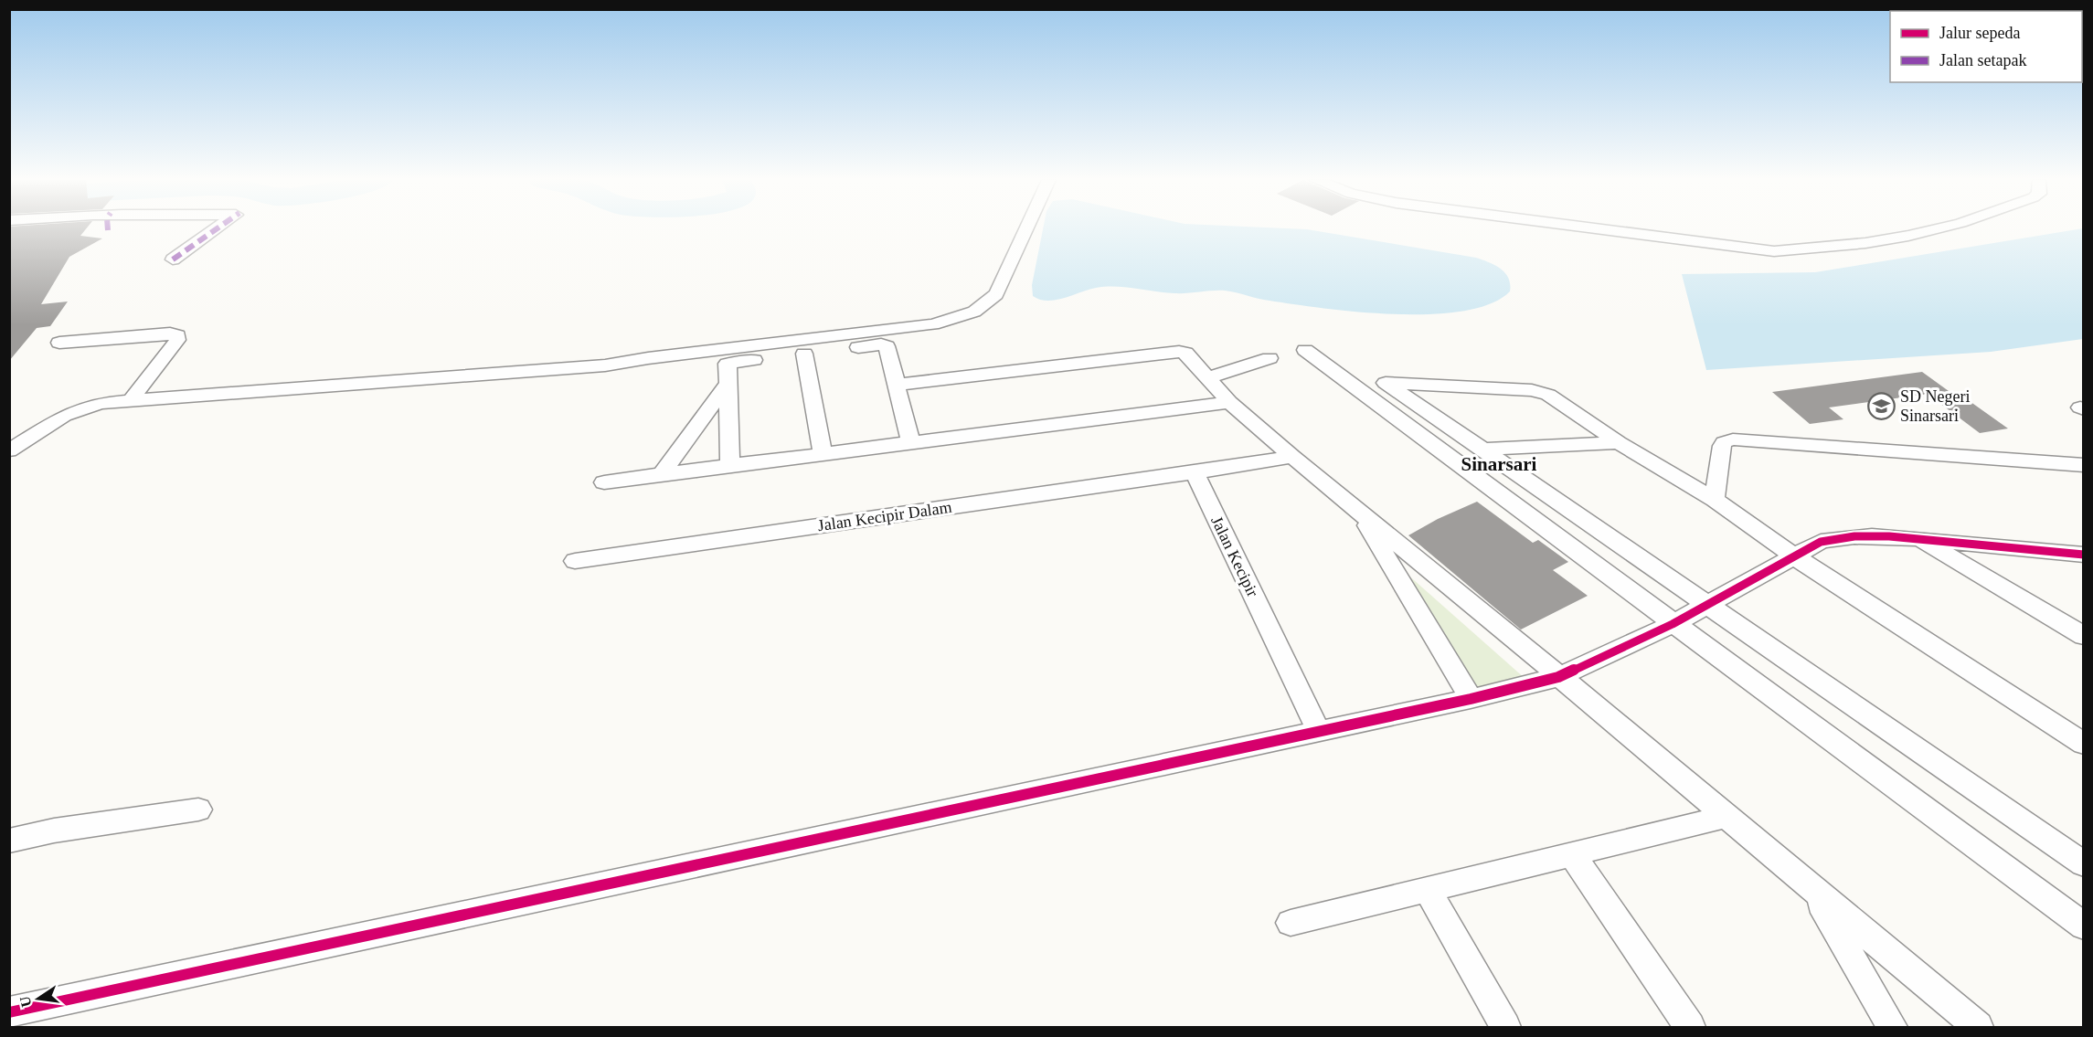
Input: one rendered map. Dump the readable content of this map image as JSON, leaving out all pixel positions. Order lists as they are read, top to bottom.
{
  "streets": {
    "street": ["Jalan Kecipir Dalam", "Jalan Kecipir"]
  },
  "crossings": [
    ["Jalan Kecipir Dalam", "Jalan Kecipir"]
  ],
  "districts": ["Sinarsari"],
  "places": {
    "school or university": ["SD Negeri Sinarsari"]
  },
  "legend": ["Jalur sepeda", "Jalan setapak"],
  "north": "left"
}
